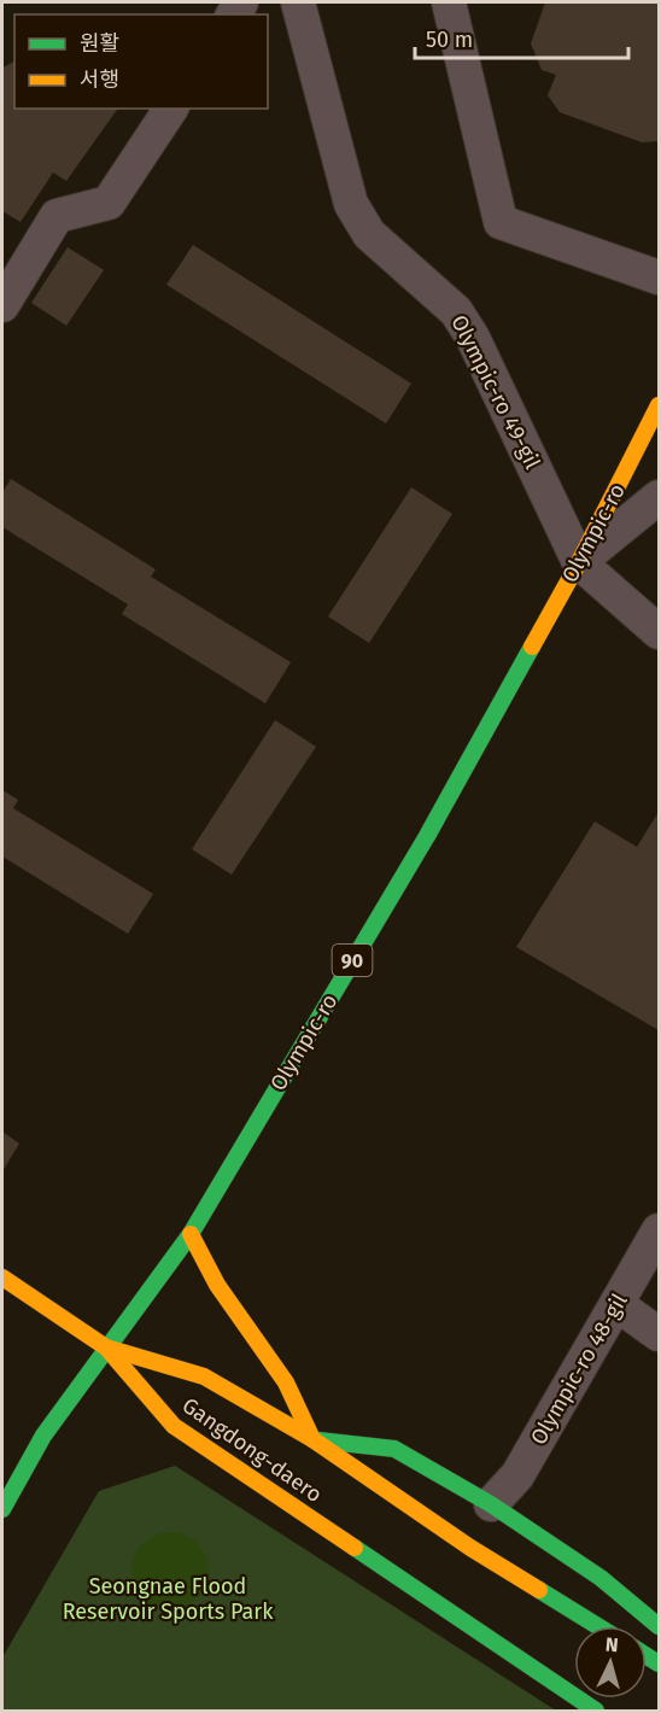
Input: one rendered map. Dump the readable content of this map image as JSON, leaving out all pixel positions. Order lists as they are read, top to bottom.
{
  "streets": {
    "main road": ["Olympic-ro", "90", "Gangdong-daero"],
    "street": ["Olympic-ro 49-gil", "Olympic-ro 48-gil"]
  },
  "crossings": [
    ["Olympic-ro 49-gil", "Olympic-ro"],
    ["Olympic-ro", "Gangdong-daero"]
  ],
  "parks": ["Seongnae Flood Reservoir Sports Park"],
  "legend": ["원활", "서행"],
  "scale_bar": "50 m",
  "north": "top"
}
